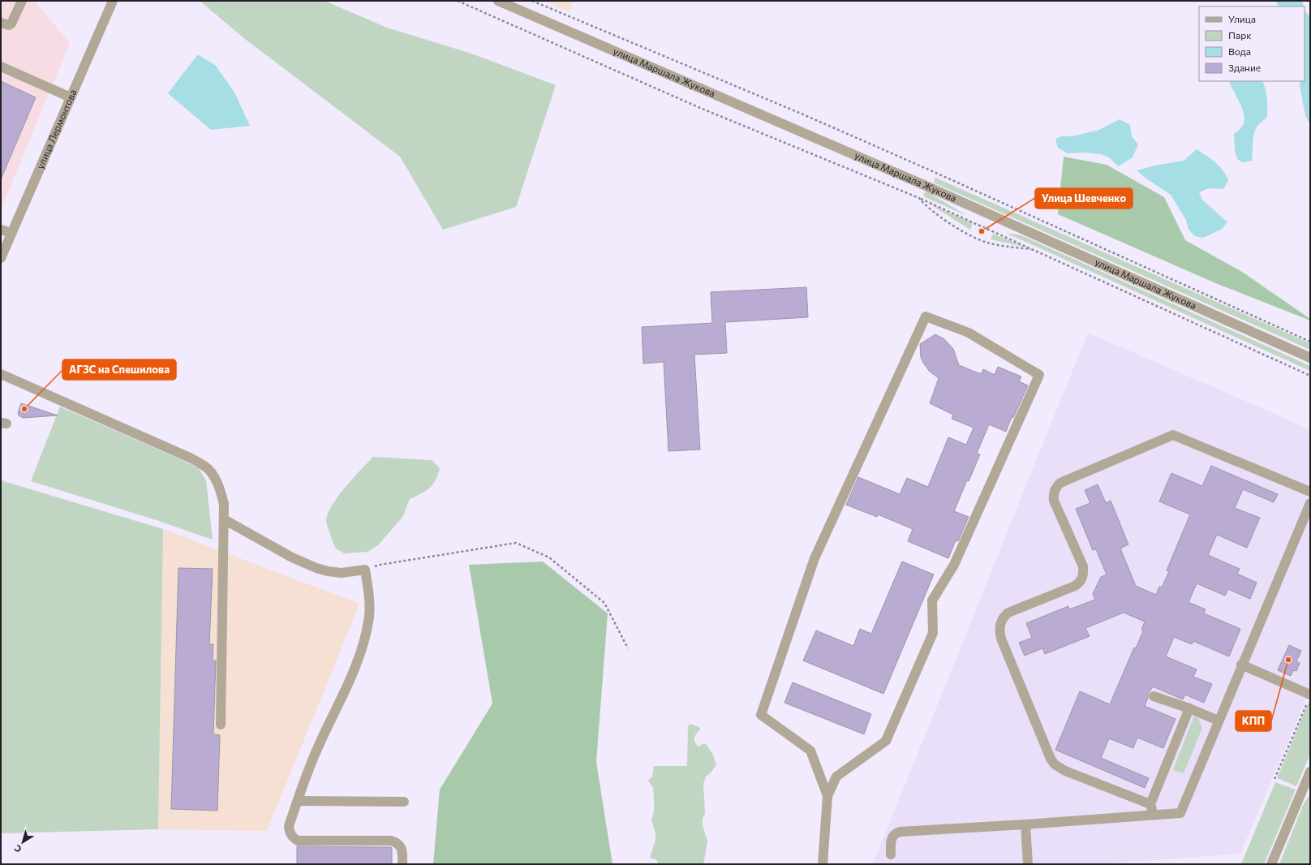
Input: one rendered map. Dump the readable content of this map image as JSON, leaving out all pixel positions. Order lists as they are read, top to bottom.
{
  "streets": {
    "street": ["улица Маршала Жукова", "улица Лермонтова"]
  },
  "places": ["Улица Шевченко", "АГЗС на Спешилова", "КПП"],
  "legend": [
    "Улица",
    "Парк",
    "Вода",
    "Здание"
  ],
  "north": "bottom left"
}
